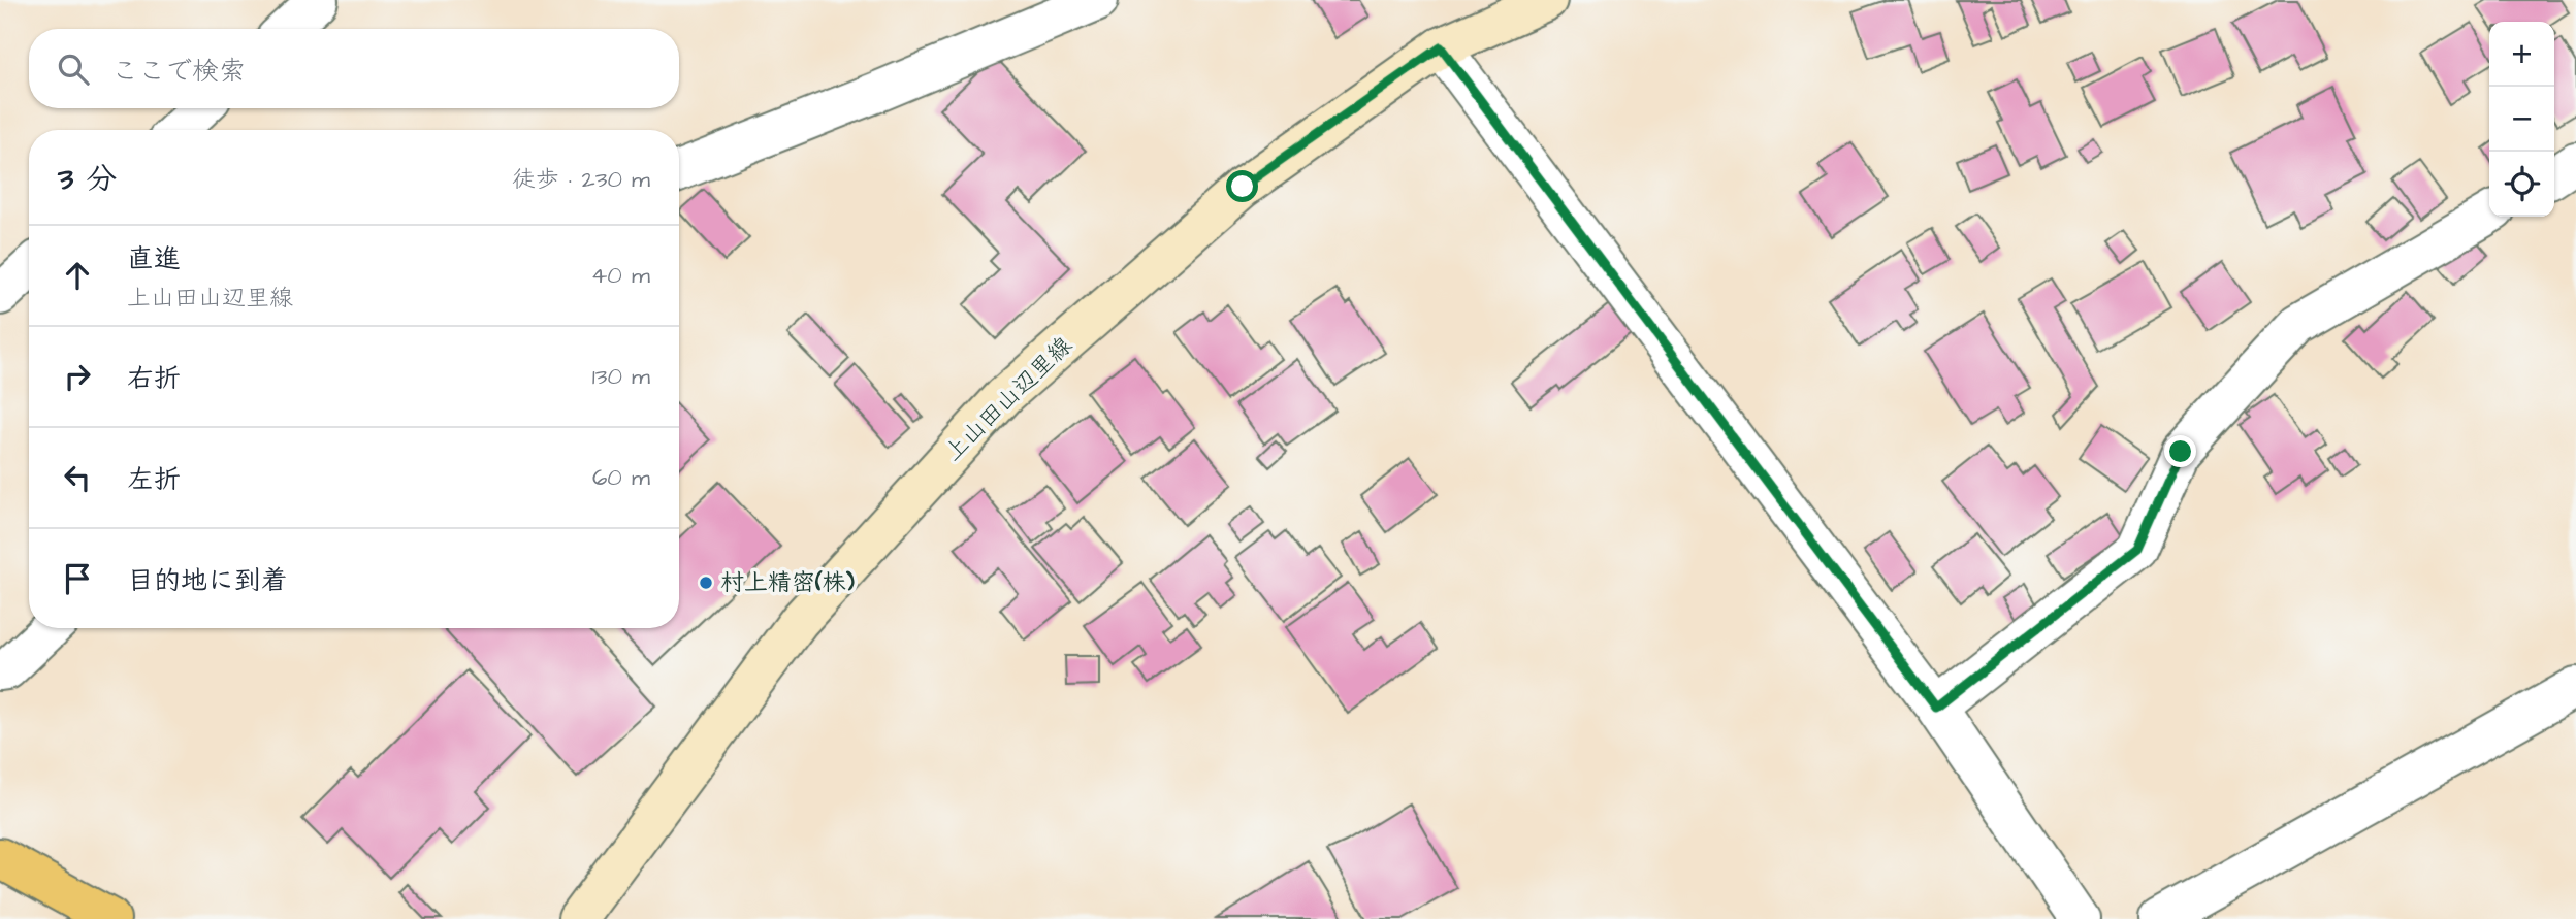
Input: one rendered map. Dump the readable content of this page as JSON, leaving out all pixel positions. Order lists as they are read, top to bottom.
{
  "streets": {
    "main road": ["上山田山辺里線"]
  },
  "places": ["村上精密(株)"],
  "page": {
    "map_buttons": ["+", "−"],
    "search": "ここで検索",
    "heading": ["3 分", "徒歩 · 230 m"],
    "list": [
      ["直進", "上山田山辺里線", "40 m"],
      ["右折", "130 m"],
      ["左折", "60 m"],
      "目的地に到着"
    ]
  }
}
